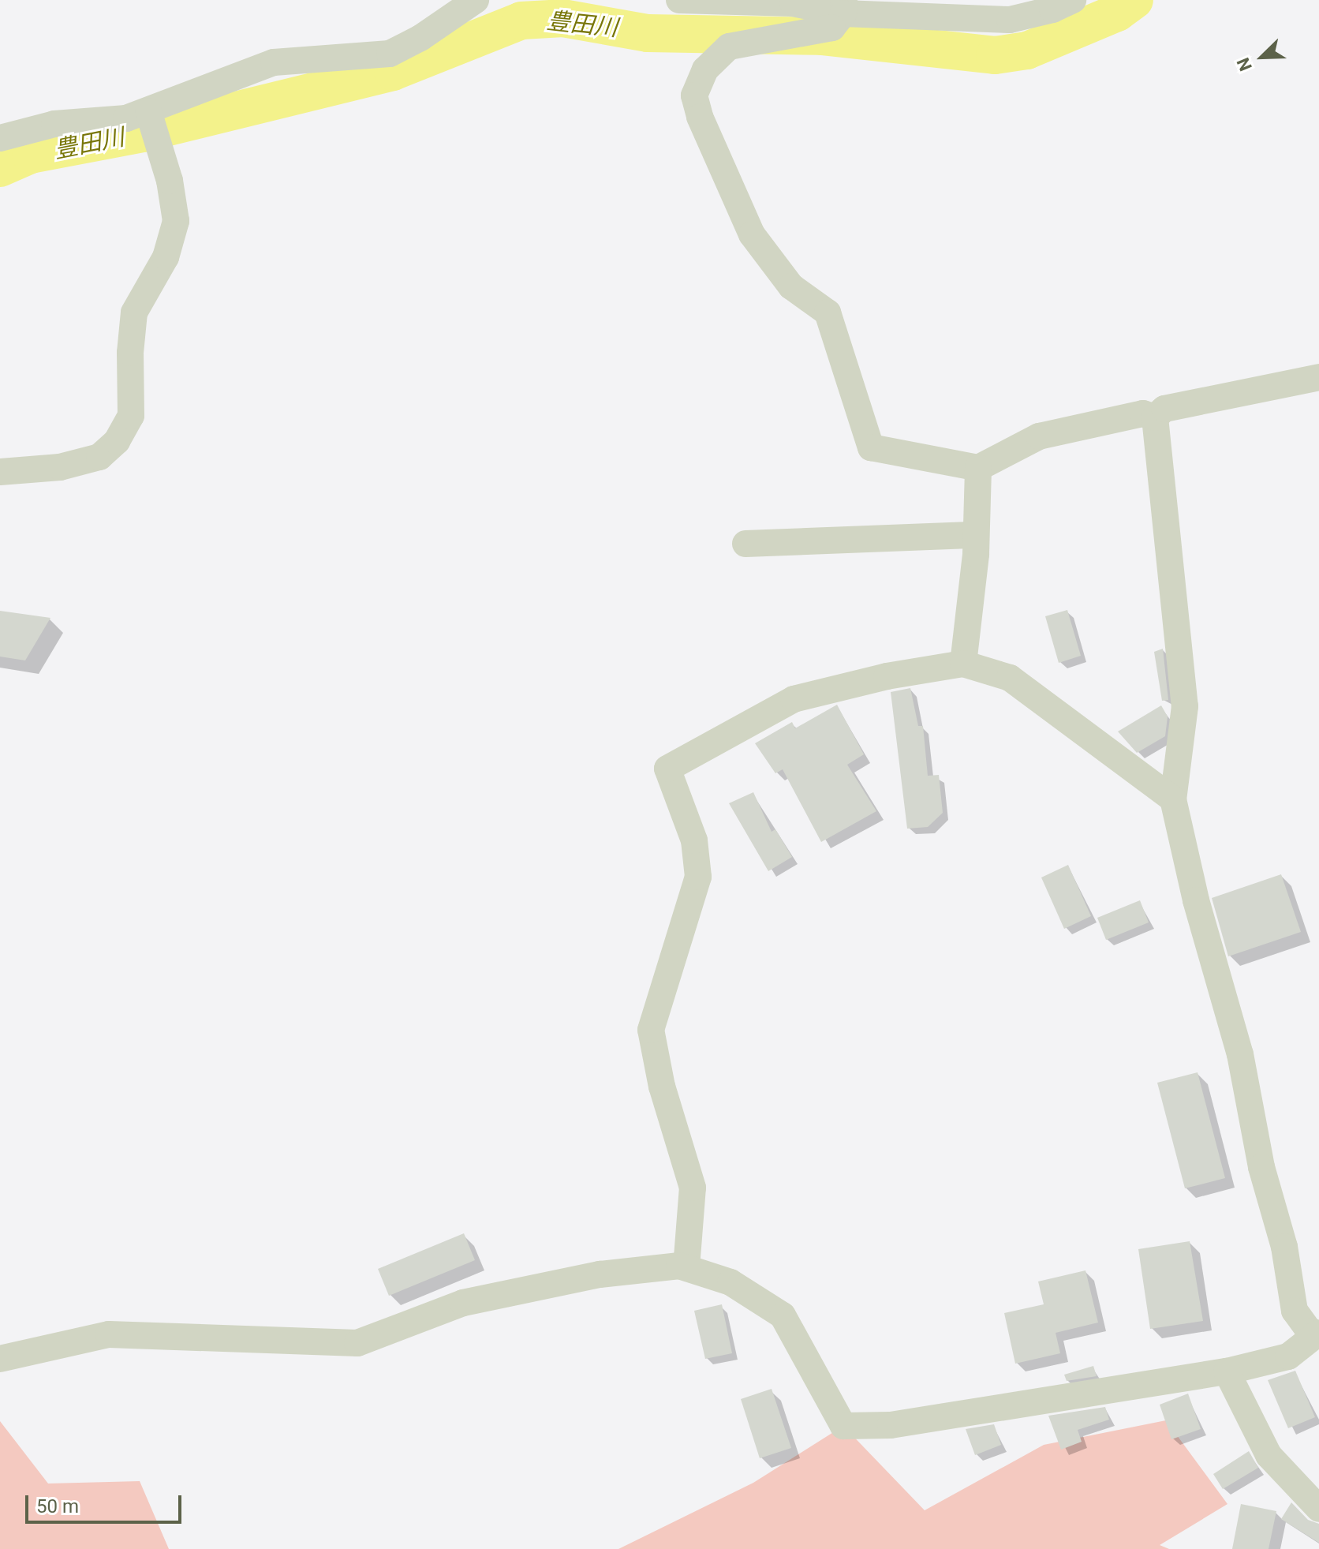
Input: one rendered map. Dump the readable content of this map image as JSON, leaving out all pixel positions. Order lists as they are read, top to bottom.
{
  "water": ["豊田川"],
  "scale_bar": "50 m",
  "north": "bottom left"
}
